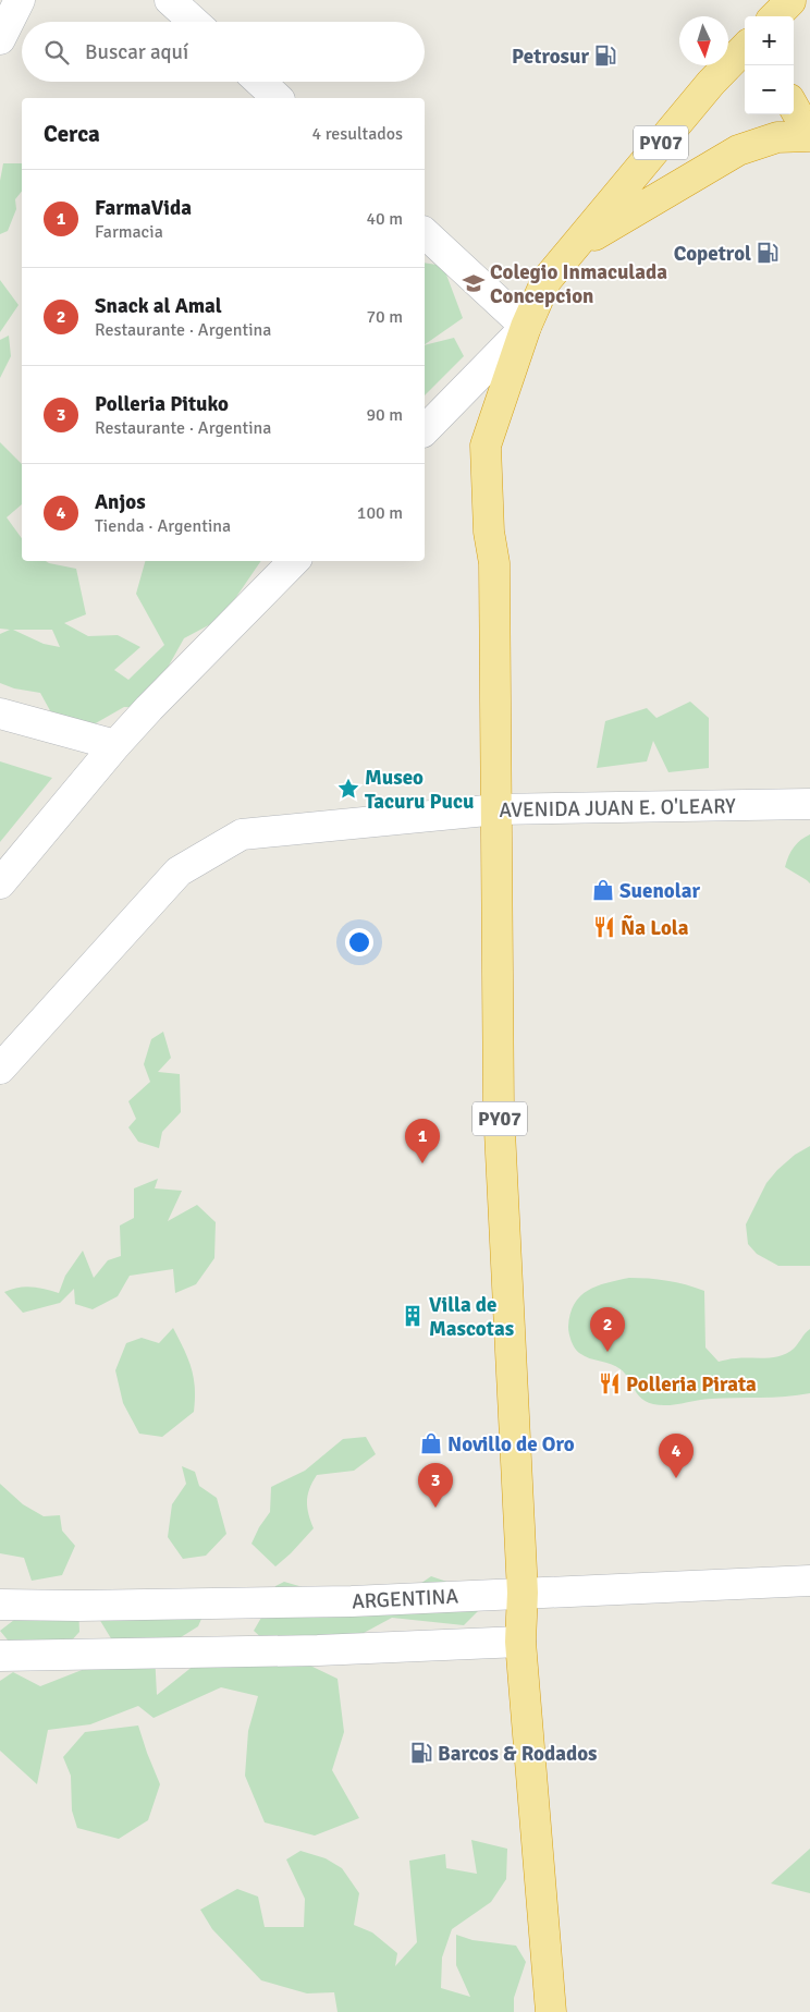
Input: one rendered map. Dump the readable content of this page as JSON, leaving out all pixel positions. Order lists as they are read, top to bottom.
{
  "streets": {
    "highway": ["PY07"],
    "street": ["AVENIDA JUAN E. O'LEARY", "ARGENTINA"]
  },
  "crossings": [
    ["PY07", "AVENIDA JUAN E. O'LEARY"],
    ["PY07", "ARGENTINA"]
  ],
  "places": {
    "fuel station": ["Petrosur", "Copetrol", "Barcos & Rodados"],
    "school or university": ["Colegio Inmaculada Concepcion"],
    "place": ["Museo Tacuru Pucu"],
    "shop": ["Suenolar", "Novillo de Oro"],
    "restaurant": ["Ña Lola", "Polleria Pirata"],
    "building": ["Villa de Mascotas"]
  },
  "north": "bottom",
  "page": {
    "map_buttons": ["+", "−"],
    "search": "Buscar aquí",
    "heading": ["Cerca", "4 resultados"],
    "list": [
      {
        "mark": "1",
        "name": "FarmaVida",
        "note": "Farmacia",
        "value": "40 m"
      },
      {
        "mark": "2",
        "name": "Snack al Amal",
        "note": "Restaurante · Argentina",
        "value": "70 m"
      },
      {
        "mark": "3",
        "name": "Polleria Pituko",
        "note": "Restaurante · Argentina",
        "value": "90 m"
      },
      {
        "mark": "4",
        "name": "Anjos",
        "note": "Tienda · Argentina",
        "value": "100 m"
      }
    ],
    "pins": [
      "1",
      "2",
      "4",
      "3"
    ]
  }
}
